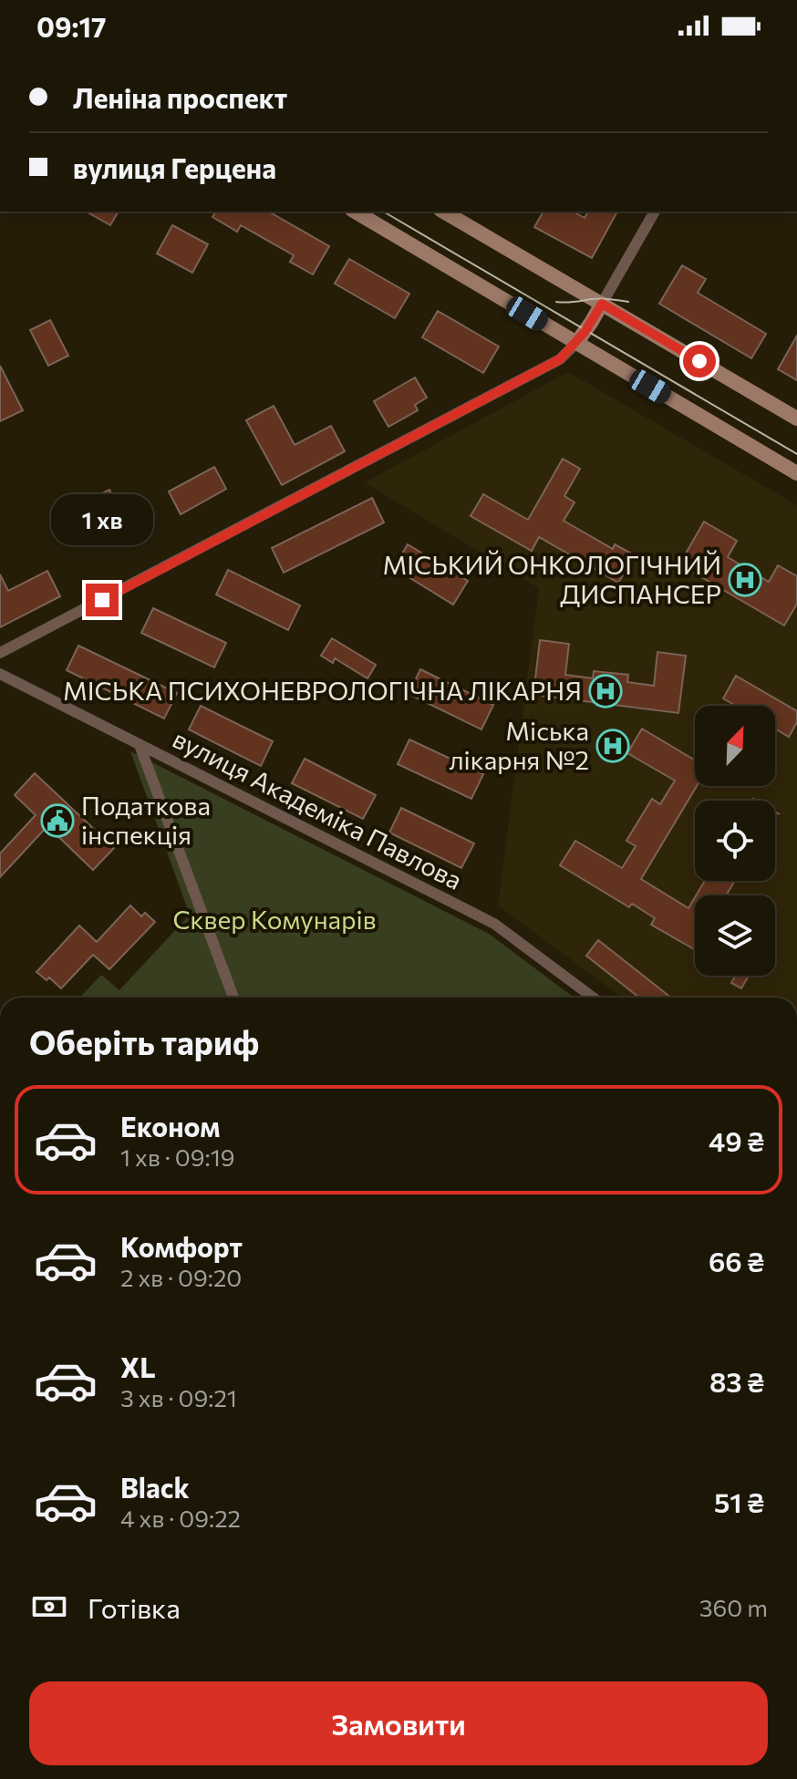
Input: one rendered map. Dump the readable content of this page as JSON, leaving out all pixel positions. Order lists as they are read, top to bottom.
{
  "streets": {
    "street": ["вулиця Академіка Павлова"]
  },
  "parks": ["Сквер Комунарів"],
  "places": {
    "hospital": ["МІСЬКИЙ ОНКОЛОГІЧНИЙ ДИСПАНСЕР", "МІСЬКА ПСИХОНЕВРОЛОГІЧНА ЛІКАРНЯ", "Міська лікарня №2"],
    "public building": ["Податкова інспекція"]
  },
  "north": "top right",
  "page": {
    "status": "09:17",
    "banner": ["Леніна проспект", "вулиця Герцена"],
    "bubble": "1 хв",
    "heading": "Оберіть тариф",
    "list": [
      {
        "name": "Економ",
        "note": "1 хв · 09:19",
        "value": "49 ₴"
      },
      {
        "name": "Комфорт",
        "note": "2 хв · 09:20",
        "value": "66 ₴"
      },
      {
        "name": "XL",
        "note": "3 хв · 09:21",
        "value": "83 ₴"
      },
      {
        "name": "Black",
        "note": "4 хв · 09:22",
        "value": "51 ₴"
      }
    ],
    "pay": ["Готівка", "360 m"],
    "buttons": "Замовити"
  }
}
